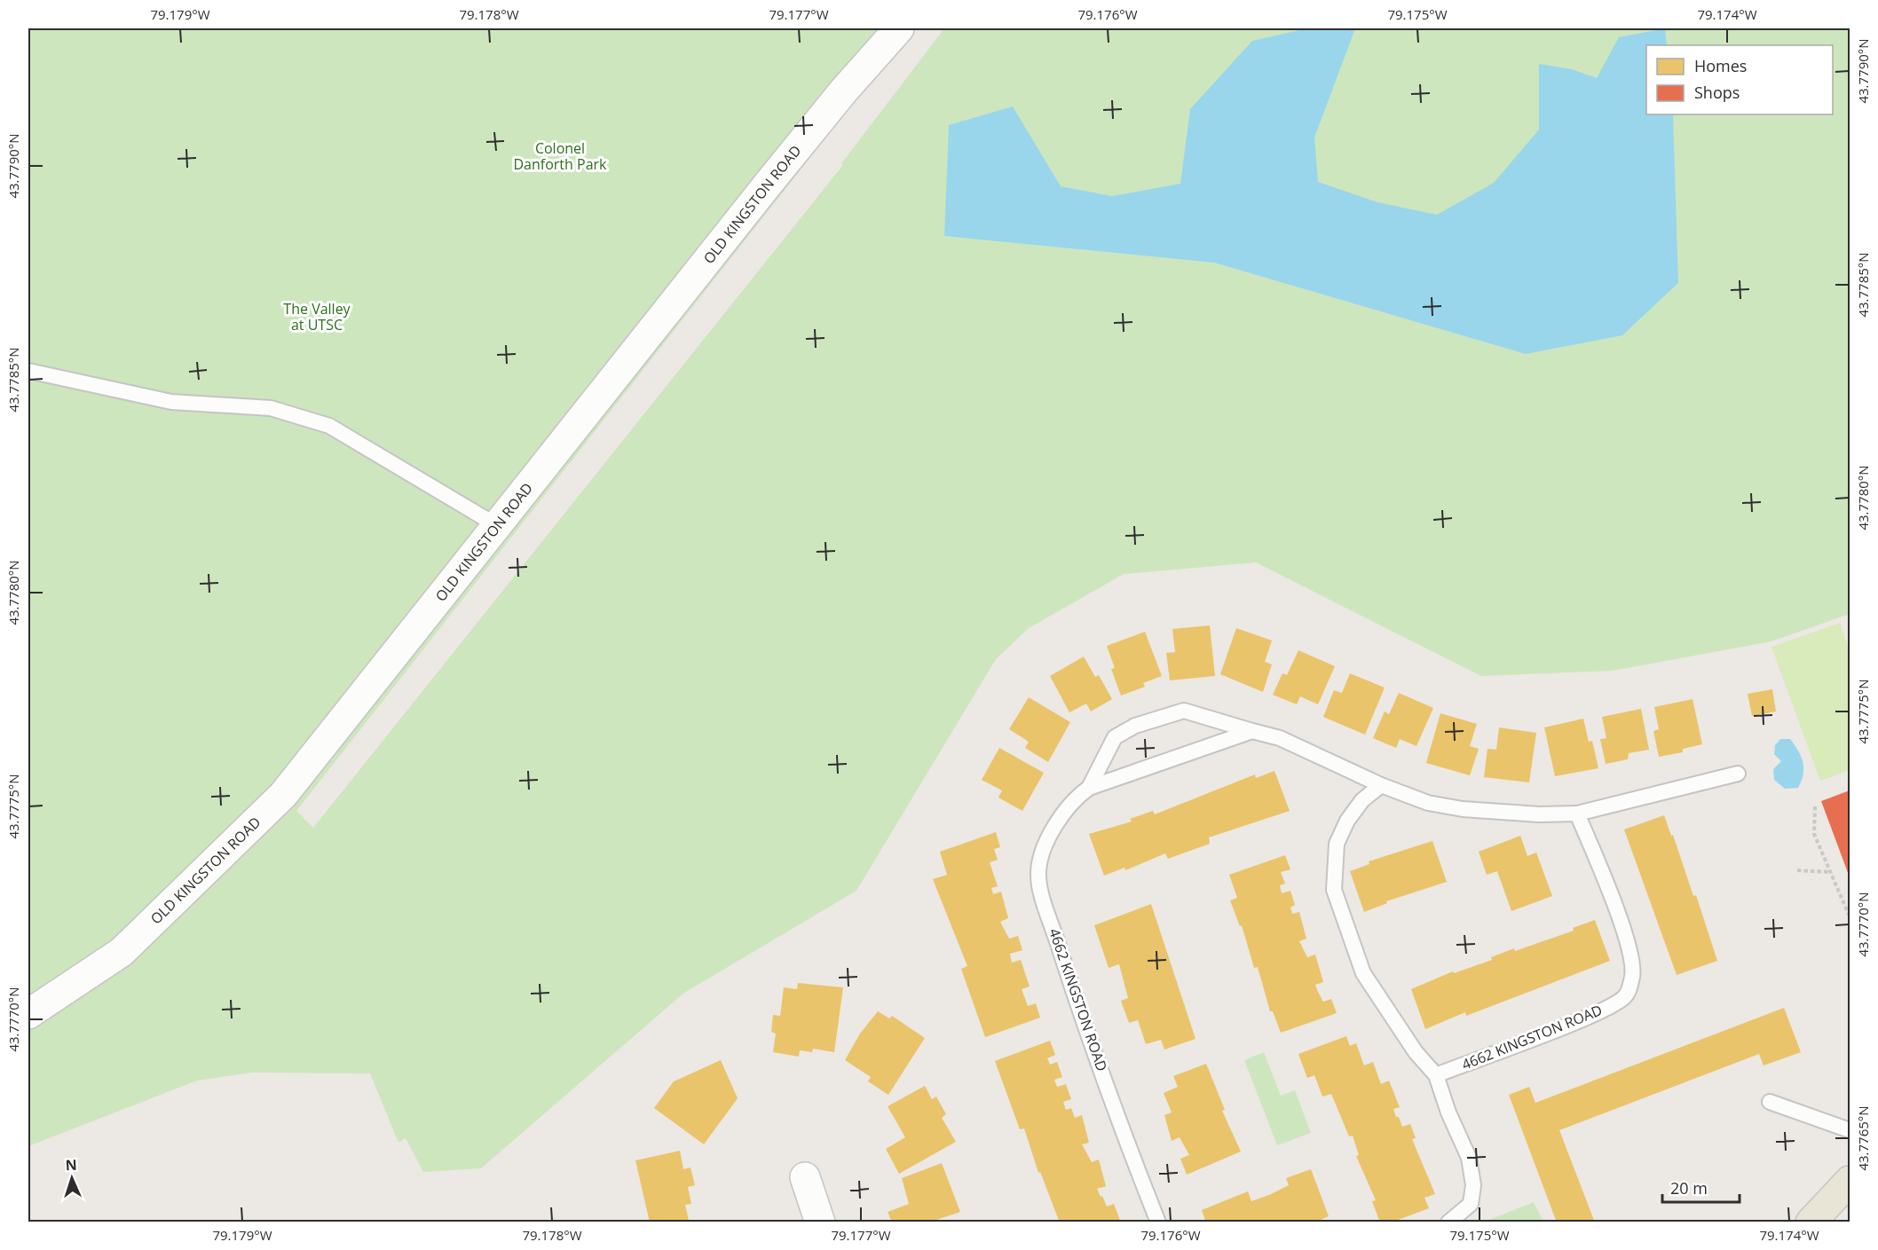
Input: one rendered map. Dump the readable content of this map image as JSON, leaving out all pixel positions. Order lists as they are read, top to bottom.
{
  "streets": {
    "street": ["OLD KINGSTON ROAD"],
    "lane": ["4662 KINGSTON ROAD"]
  },
  "parks": ["Colonel Danforth Park", "The Valley at UTSC"],
  "legend": ["Homes", "Shops"],
  "scale_bar": "20 m",
  "north": "top",
  "coordinates": [
    "79.179°W",
    "79.178°W",
    "79.177°W",
    "79.176°W",
    "79.175°W",
    "79.174°W",
    "43.7790°N",
    "43.7785°N",
    "43.7780°N",
    "43.7775°N",
    "43.7770°N",
    "43.7765°N"
  ]
}
